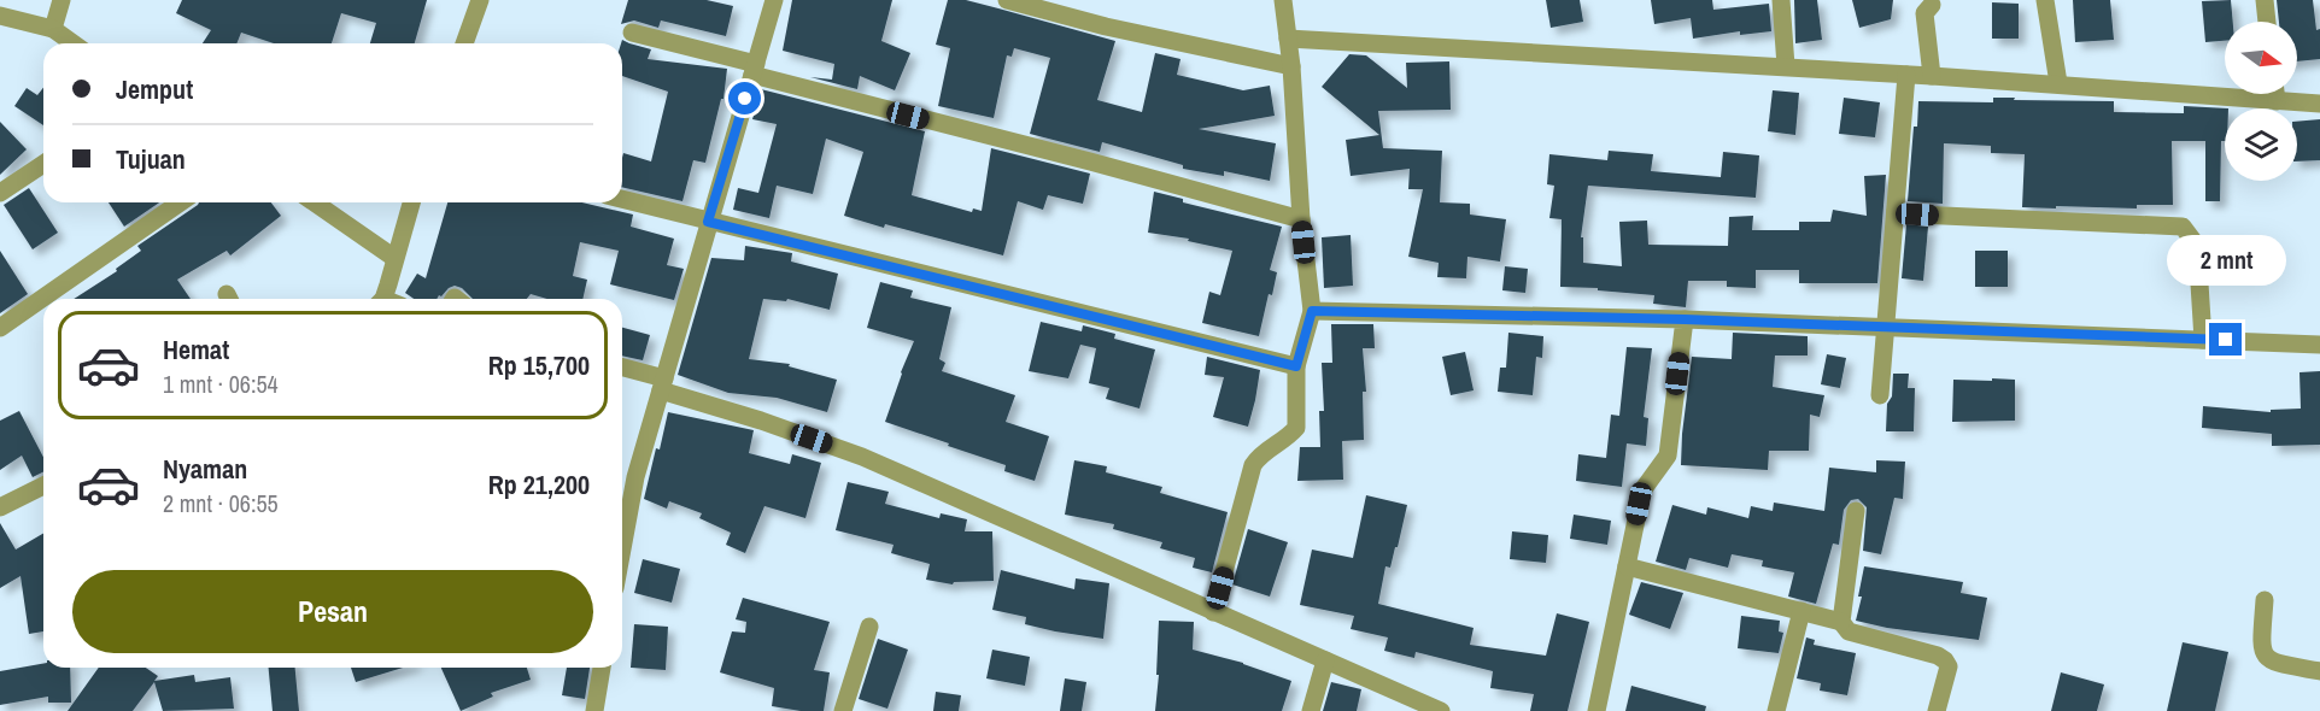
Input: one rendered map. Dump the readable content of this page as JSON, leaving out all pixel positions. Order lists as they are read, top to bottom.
{
  "north": "right",
  "page": {
    "banner": ["Jemput", "Tujuan"],
    "bubble": "2 mnt",
    "list": [
      {
        "name": "Hemat",
        "note": "1 mnt · 06:54",
        "value": "Rp 15,700"
      },
      {
        "name": "Nyaman",
        "note": "2 mnt · 06:55",
        "value": "Rp 21,200"
      }
    ],
    "buttons": "Pesan"
  }
}
